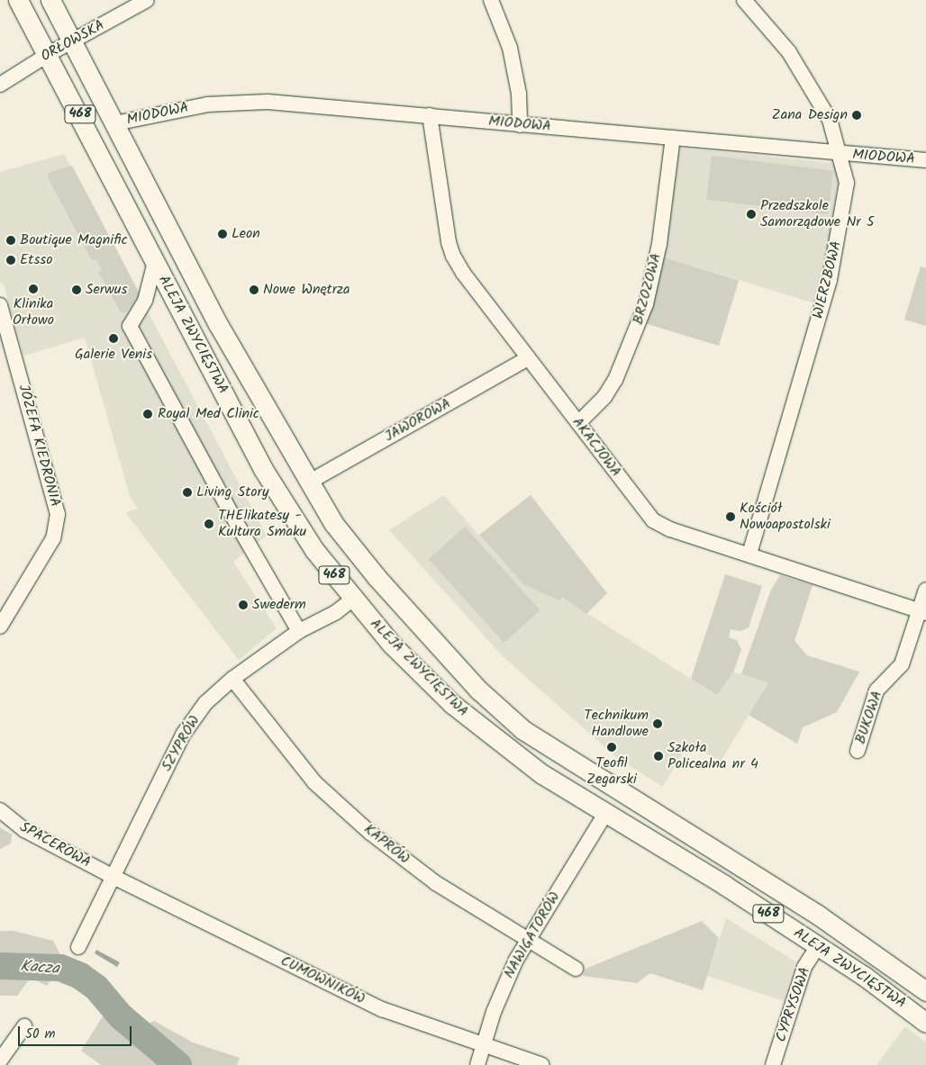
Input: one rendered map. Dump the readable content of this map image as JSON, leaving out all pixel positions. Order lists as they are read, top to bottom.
{
  "streets": {
    "main road": ["468", "ALEJA ZWYCIĘSTWA"],
    "street": [
      "ORŁOWSKA",
      "MIODOWA",
      "WIERZBOWA",
      "BRZOZOWA",
      "JAWOROWA",
      "JÓZEFA KIEDRONIA",
      "AKACJOWA",
      "BUKOWA",
      "SZYPRÓW",
      "KAPRÓW",
      "SPACEROWA",
      "NAWIGATORÓW",
      "CUMOWNIKÓW",
      "CYPRYSOWA"
    ]
  },
  "crossings": [
    ["ORŁOWSKA", "ALEJA ZWYCIĘSTWA"],
    ["MIODOWA", "WIERZBOWA"],
    ["MIODOWA", "BRZOZOWA"],
    ["MIODOWA", "ALEJA ZWYCIĘSTWA"],
    ["MIODOWA", "AKACJOWA"],
    ["WIERZBOWA", "AKACJOWA"],
    ["BRZOZOWA", "AKACJOWA"],
    ["ALEJA ZWYCIĘSTWA", "JAWOROWA"],
    ["ALEJA ZWYCIĘSTWA", "SZYPRÓW"],
    ["ALEJA ZWYCIĘSTWA", "NAWIGATORÓW"],
    ["ALEJA ZWYCIĘSTWA", "CYPRYSOWA"],
    ["JAWOROWA", "AKACJOWA"],
    ["AKACJOWA", "BUKOWA"],
    ["SZYPRÓW", "KAPRÓW"],
    ["SZYPRÓW", "SPACEROWA"],
    ["SZYPRÓW", "CUMOWNIKÓW"],
    ["KAPRÓW", "NAWIGATORÓW"],
    ["SPACEROWA", "CUMOWNIKÓW"],
    ["NAWIGATORÓW", "CUMOWNIKÓW"]
  ],
  "water": ["Kacza"],
  "places": [
    "Zana Design",
    "Przedszkole Samorządowe Nr 5",
    "Leon",
    "Boutique Magnific",
    "Etsso",
    "Klinika Orłowo",
    "Serwus",
    "Nowe Wnętrza",
    "Galerie Venis",
    "Royal Med Clinic",
    "Living Story",
    "Kościół Nowoapostolski",
    "THElikatesy - Kultura Smaku",
    "Swederm",
    "Technikum Handlowe",
    "Teofil Zegarski",
    "Szkoła Policealna nr 4"
  ],
  "scale_bar": "50 m"
}
